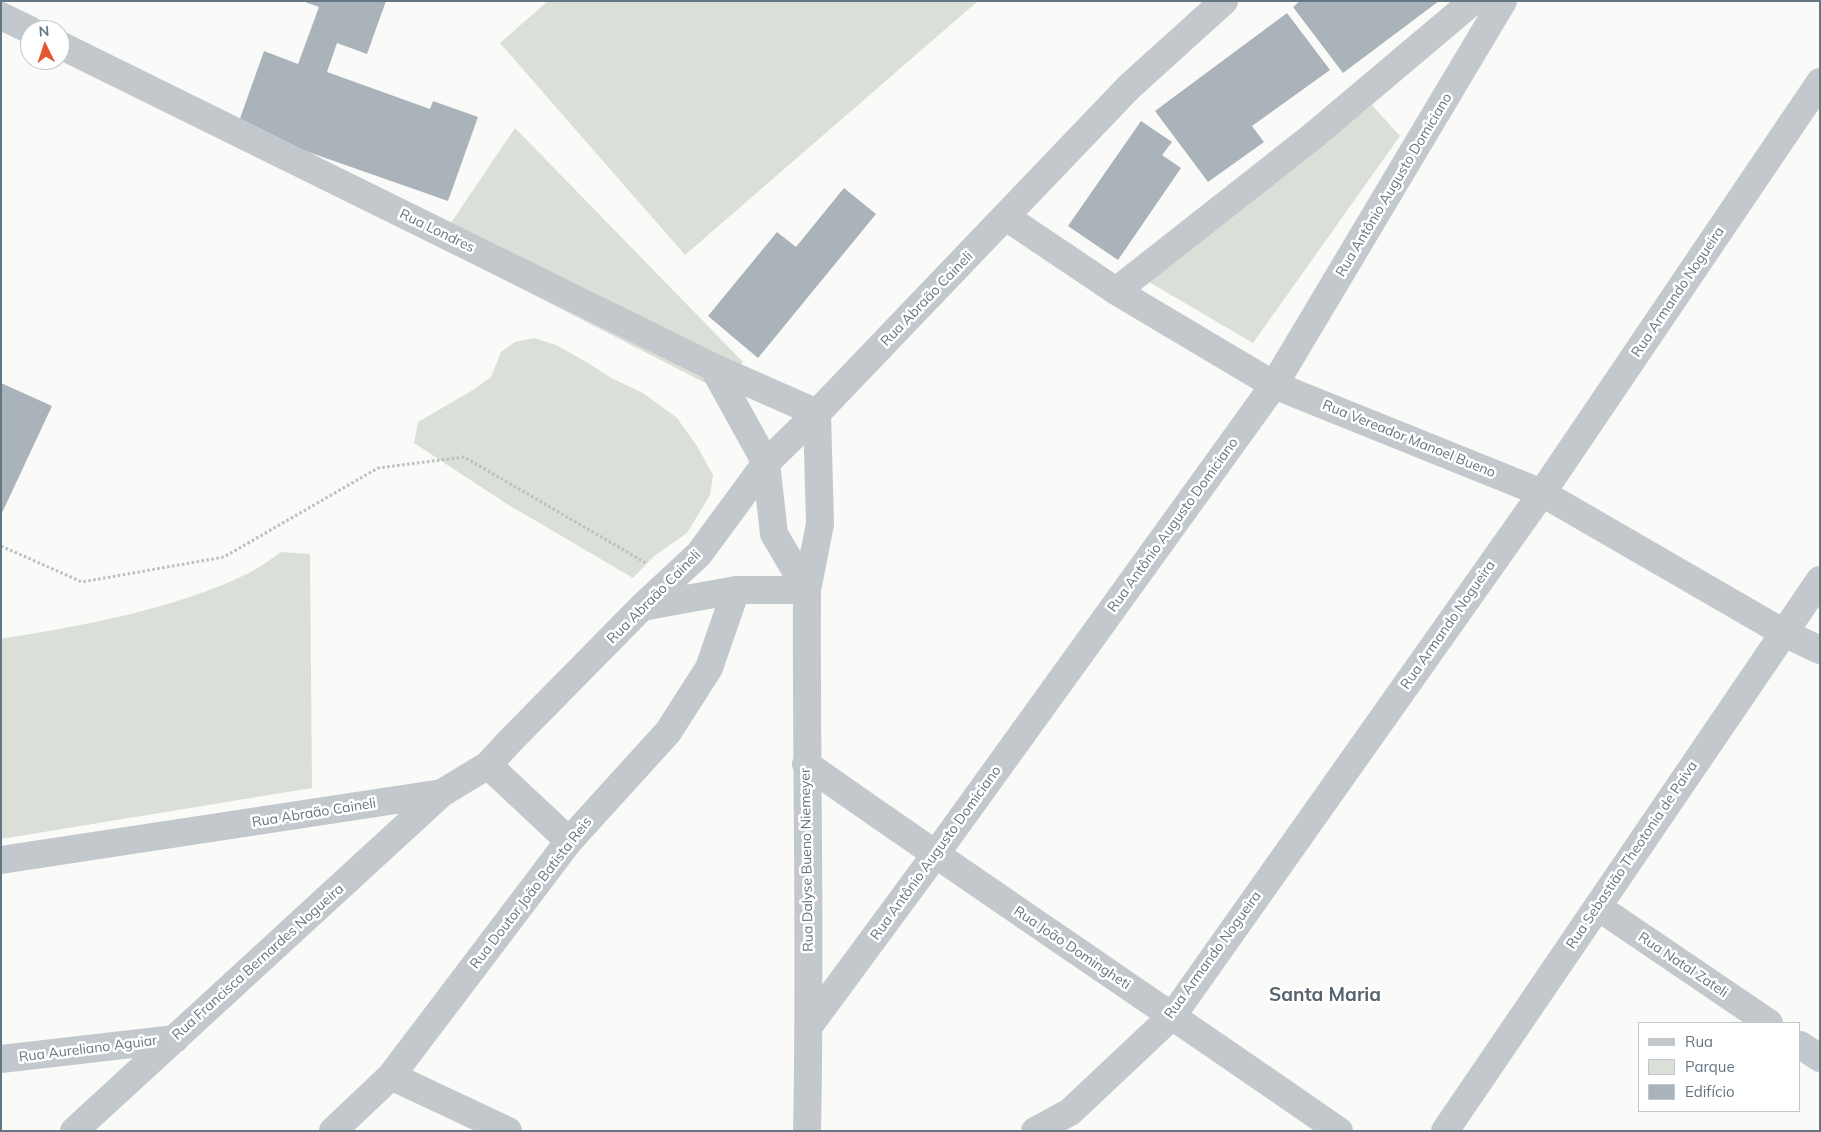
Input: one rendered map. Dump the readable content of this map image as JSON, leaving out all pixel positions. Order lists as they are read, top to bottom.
{
  "streets": {
    "street": [
      "Rua Antônio Augusto Domiciano",
      "Rua Londres",
      "Rua Armando Nogueira",
      "Rua Abraão Caineli",
      "Rua Vereador Manoel Bueno",
      "Rua Sebastião Theotonia de Paiva",
      "Rua Dalyse Bueno Niemeyer",
      "Rua Doutor João Batista Reis",
      "Rua João Domingheti",
      "Rua Francisca Bernardes Nogueira",
      "Rua Natal Zateli",
      "Rua Aureliano Aguiar"
    ]
  },
  "crossings": [
    ["Rua Antônio Augusto Domiciano", "Rua Vereador Manoel Bueno"],
    ["Rua Antônio Augusto Domiciano", "Rua Dalyse Bueno Niemeyer"],
    ["Rua Antônio Augusto Domiciano", "Rua João Domingheti"],
    ["Rua Londres", "Rua Abraão Caineli"],
    ["Rua Londres", "Rua Dalyse Bueno Niemeyer"],
    ["Rua Armando Nogueira", "Rua Vereador Manoel Bueno"],
    ["Rua Armando Nogueira", "Rua João Domingheti"],
    ["Rua Abraão Caineli", "Rua Vereador Manoel Bueno"],
    ["Rua Abraão Caineli", "Rua Dalyse Bueno Niemeyer"],
    ["Rua Abraão Caineli", "Rua Francisca Bernardes Nogueira"],
    ["Rua Vereador Manoel Bueno", "Rua Sebastião Theotonia de Paiva"],
    ["Rua Sebastião Theotonia de Paiva", "Rua Natal Zateli"],
    ["Rua Dalyse Bueno Niemeyer", "Rua João Domingheti"],
    ["Rua Francisca Bernardes Nogueira", "Rua Aureliano Aguiar"]
  ],
  "districts": ["Santa Maria"],
  "legend": ["Rua", "Parque", "Edifício"],
  "north": "top"
}
